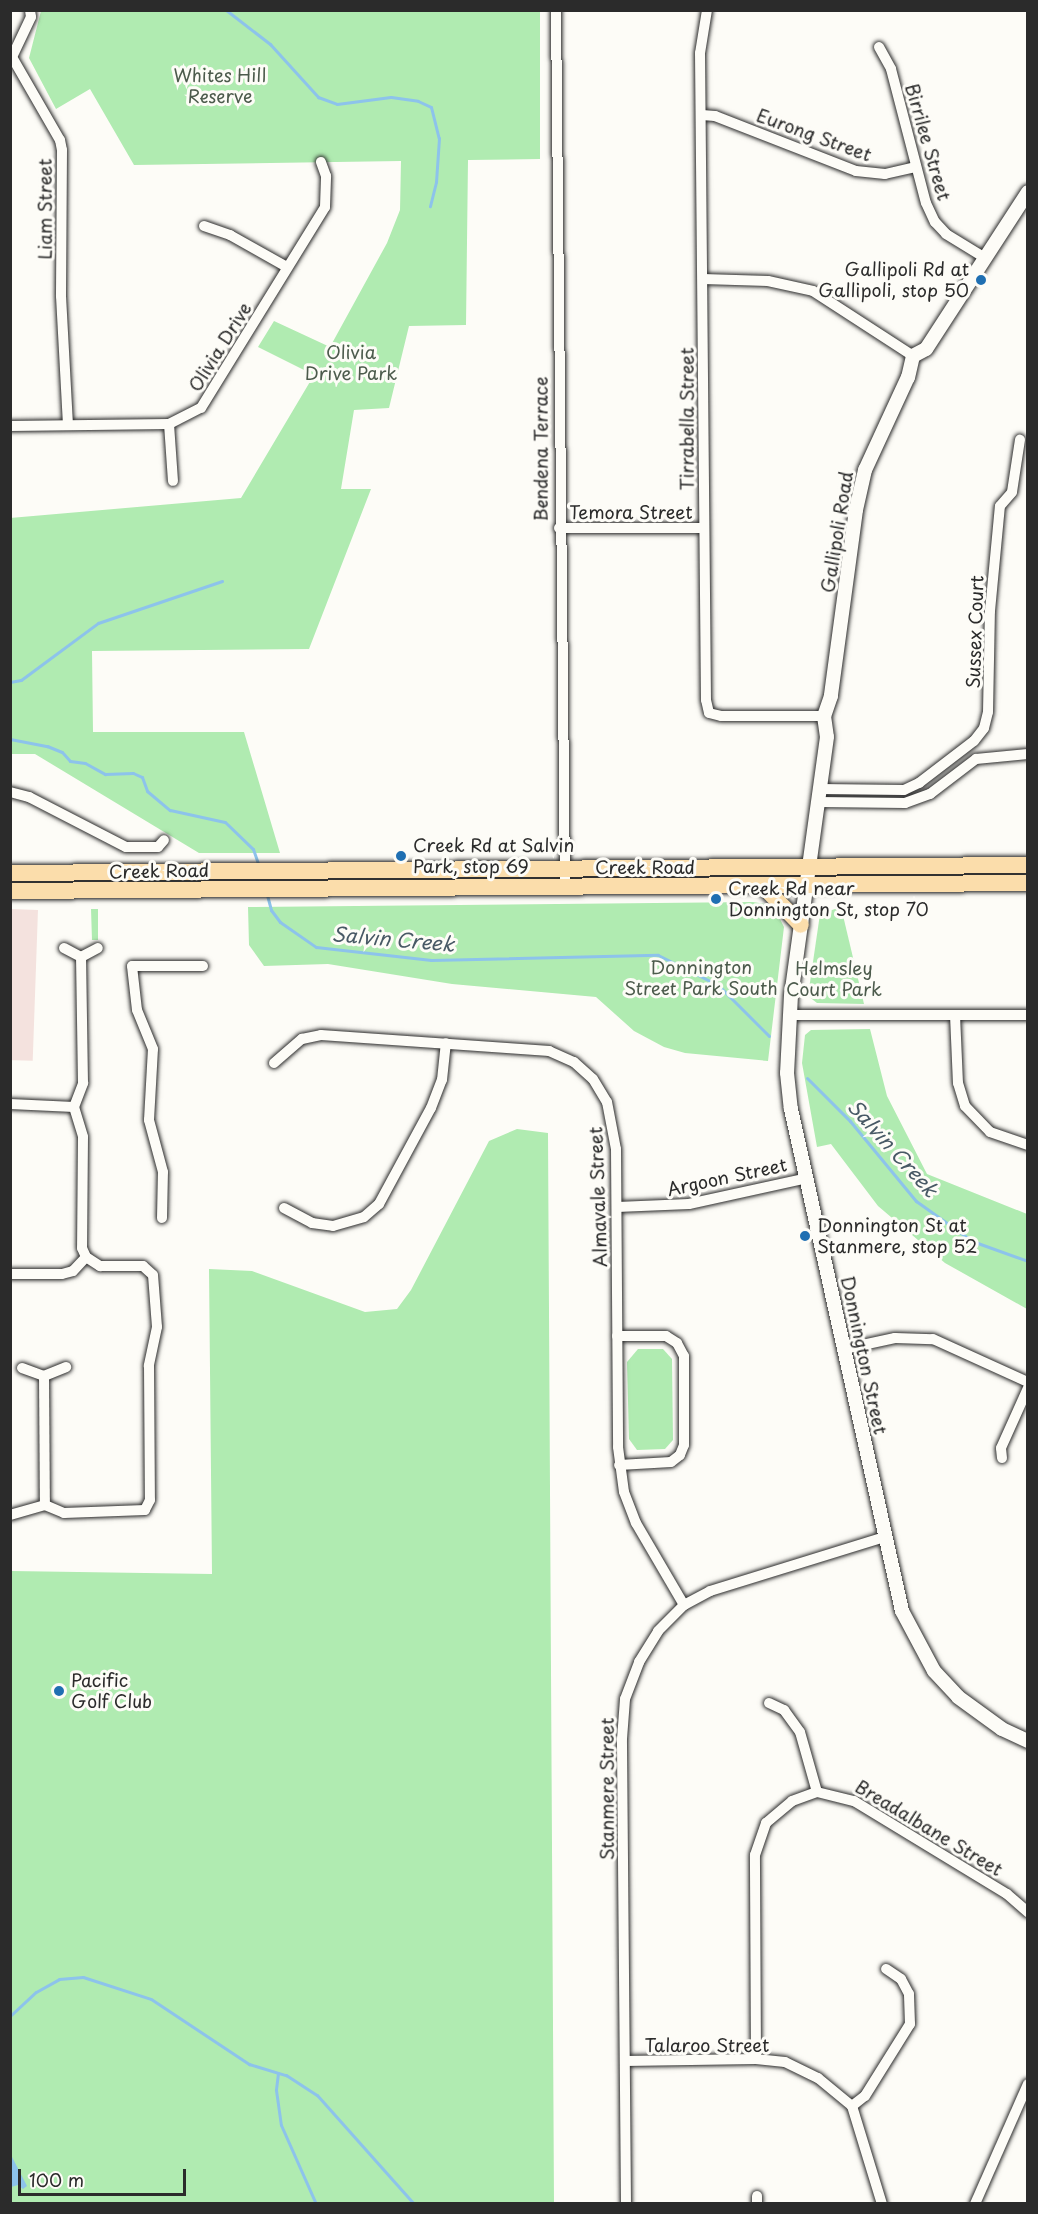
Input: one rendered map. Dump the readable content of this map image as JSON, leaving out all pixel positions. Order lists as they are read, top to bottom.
{
  "streets": {
    "main road": ["Creek Road"],
    "street": [
      "Eurong Street",
      "Birrilee Street",
      "Liam Street",
      "Olivia Drive",
      "Tirrabella Street",
      "Bendena Terrace",
      "Temora Street",
      "Gallipoli Road",
      "Sussex Court",
      "Argoon Street",
      "Almavale Street",
      "Donnington Street",
      "Stanmere Street",
      "Breadalbane Street",
      "Talaroo Street"
    ]
  },
  "crossings": [
    ["Eurong Street", "Birrilee Street"],
    ["Eurong Street", "Tirrabella Street"],
    ["Birrilee Street", "Gallipoli Road"],
    ["Liam Street", "Olivia Drive"],
    ["Tirrabella Street", "Temora Street"],
    ["Tirrabella Street", "Gallipoli Road"],
    ["Bendena Terrace", "Temora Street"],
    ["Bendena Terrace", "Creek Road"],
    ["Gallipoli Road", "Creek Road"],
    ["Gallipoli Road", "Donnington Street"],
    ["Creek Road", "Donnington Street"],
    ["Argoon Street", "Almavale Street"],
    ["Argoon Street", "Donnington Street"],
    ["Almavale Street", "Stanmere Street"],
    ["Donnington Street", "Stanmere Street"],
    ["Stanmere Street", "Talaroo Street"]
  ],
  "water": ["Salvin Creek"],
  "parks": [
    "Whites Hill Reserve",
    "Olivia Drive Park",
    "Donnington Street Park South",
    "Helmsley Court Park"
  ],
  "places": [
    "Gallipoli Rd at Gallipoli, stop 50",
    "Creek Rd at Salvin Park, stop 69",
    "Creek Rd near Donnington St, stop 70",
    "Donnington St at Stanmere, stop 52",
    "Pacific Golf Club"
  ],
  "scale_bar": "100 m"
}
